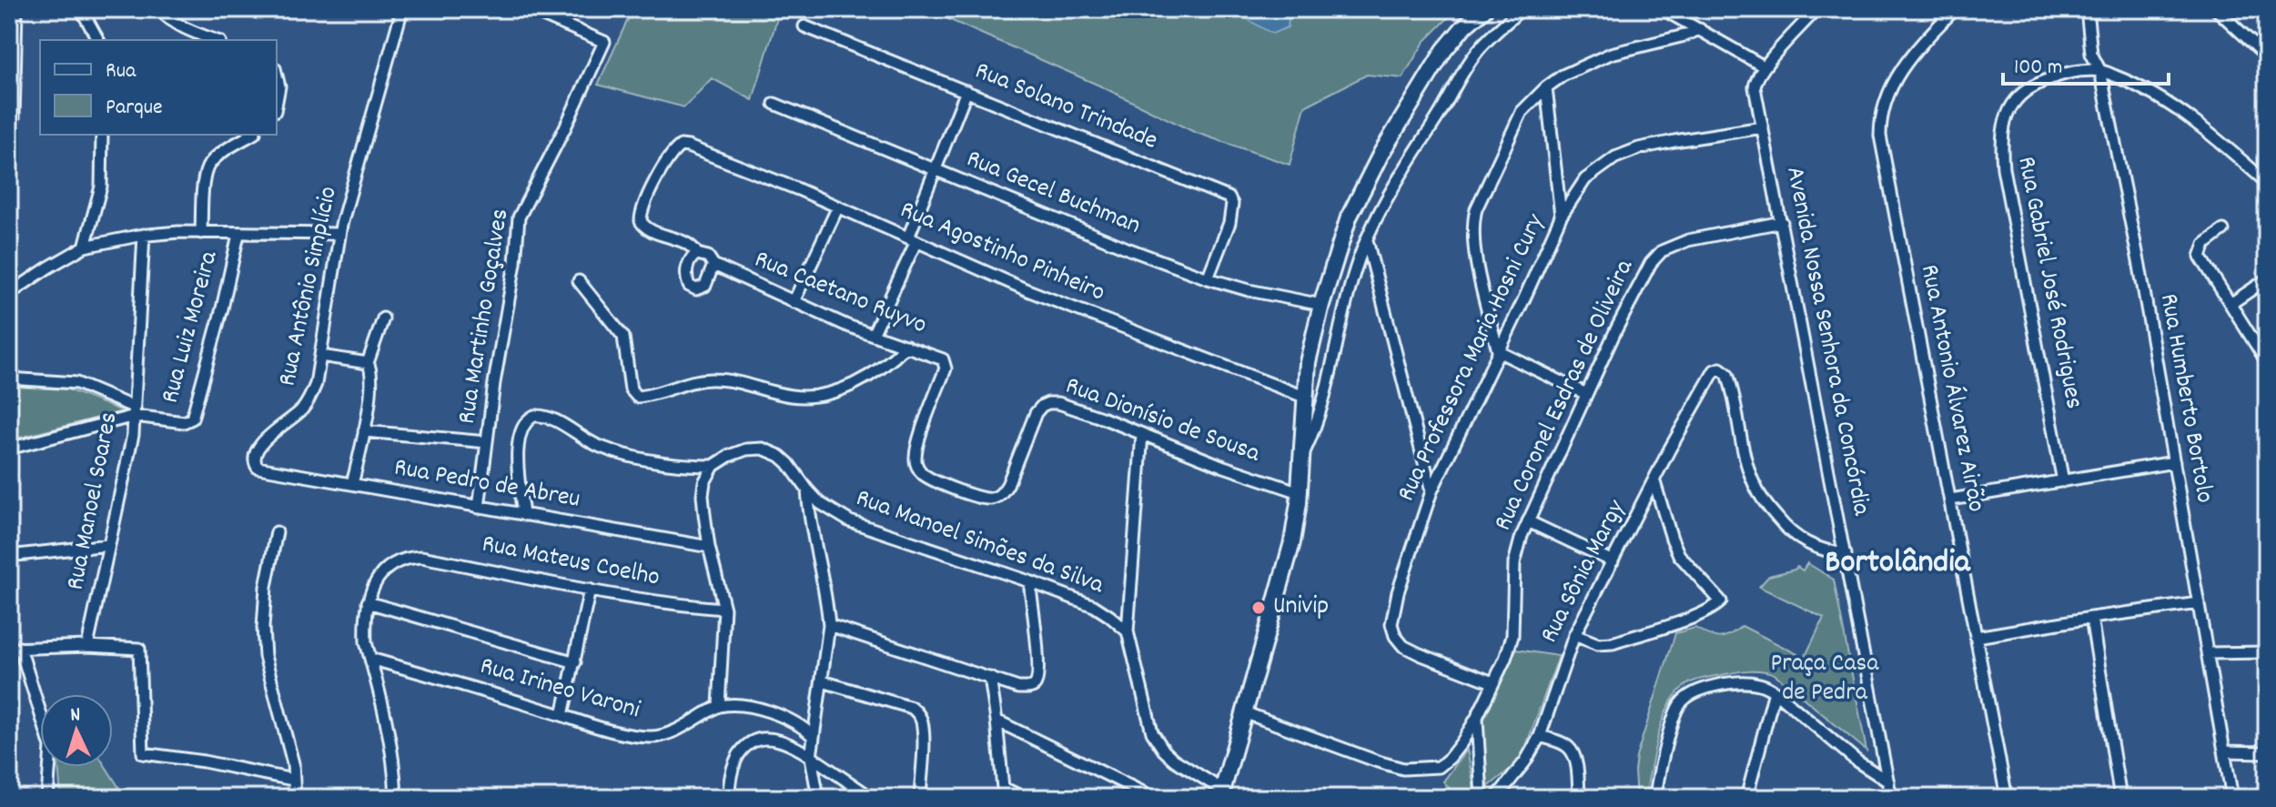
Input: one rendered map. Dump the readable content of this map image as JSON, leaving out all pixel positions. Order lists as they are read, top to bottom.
{
  "streets": {
    "street": [
      "Rua Solano Trindade",
      "Rua Gecel Buchman",
      "Rua Agostinho Pinheiro",
      "Rua Gabriel José Rodrigues",
      "Rua Antônio Simplício",
      "Rua Caetano Ruyvo",
      "Rua Martinho Goçalves",
      "Rua Luiz Moreira",
      "Avenida Nossa Senhora da Concórdia",
      "Rua Professora Maria Hosni Cury",
      "Rua Antonio Álvarez Airão",
      "Rua Coronel Esdras de Oliveira",
      "Rua Humberto Bortolo",
      "Rua Dionísio de Sousa",
      "Rua Pedro de Abreu",
      "Rua Manoel Soares",
      "Rua Manoel Simões da Silva",
      "Rua Mateus Coelho",
      "Rua Sônia Margy",
      "Rua Irineo Varoni"
    ]
  },
  "crossings": [
    ["Rua Solano Trindade", "Rua Gecel Buchman"],
    ["Rua Agostinho Pinheiro", "Rua Caetano Ruyvo"],
    ["Rua Gabriel José Rodrigues", "Rua Humberto Bortolo"],
    ["Rua Antônio Simplício", "Rua Pedro de Abreu"],
    ["Rua Caetano Ruyvo", "Rua Dionísio de Sousa"],
    ["Rua Martinho Goçalves", "Rua Pedro de Abreu"],
    ["Rua Luiz Moreira", "Rua Manoel Soares"],
    ["Avenida Nossa Senhora da Concórdia", "Rua Professora Maria Hosni Cury"],
    ["Avenida Nossa Senhora da Concórdia", "Rua Coronel Esdras de Oliveira"],
    ["Avenida Nossa Senhora da Concórdia", "Rua Sônia Margy"],
    ["Rua Professora Maria Hosni Cury", "Rua Coronel Esdras de Oliveira"]
  ],
  "districts": ["Bortolândia"],
  "parks": ["Praça Casa de Pedra"],
  "places": ["Univip"],
  "legend": ["Rua", "Parque"],
  "scale_bar": "100 m",
  "north": "top"
}
